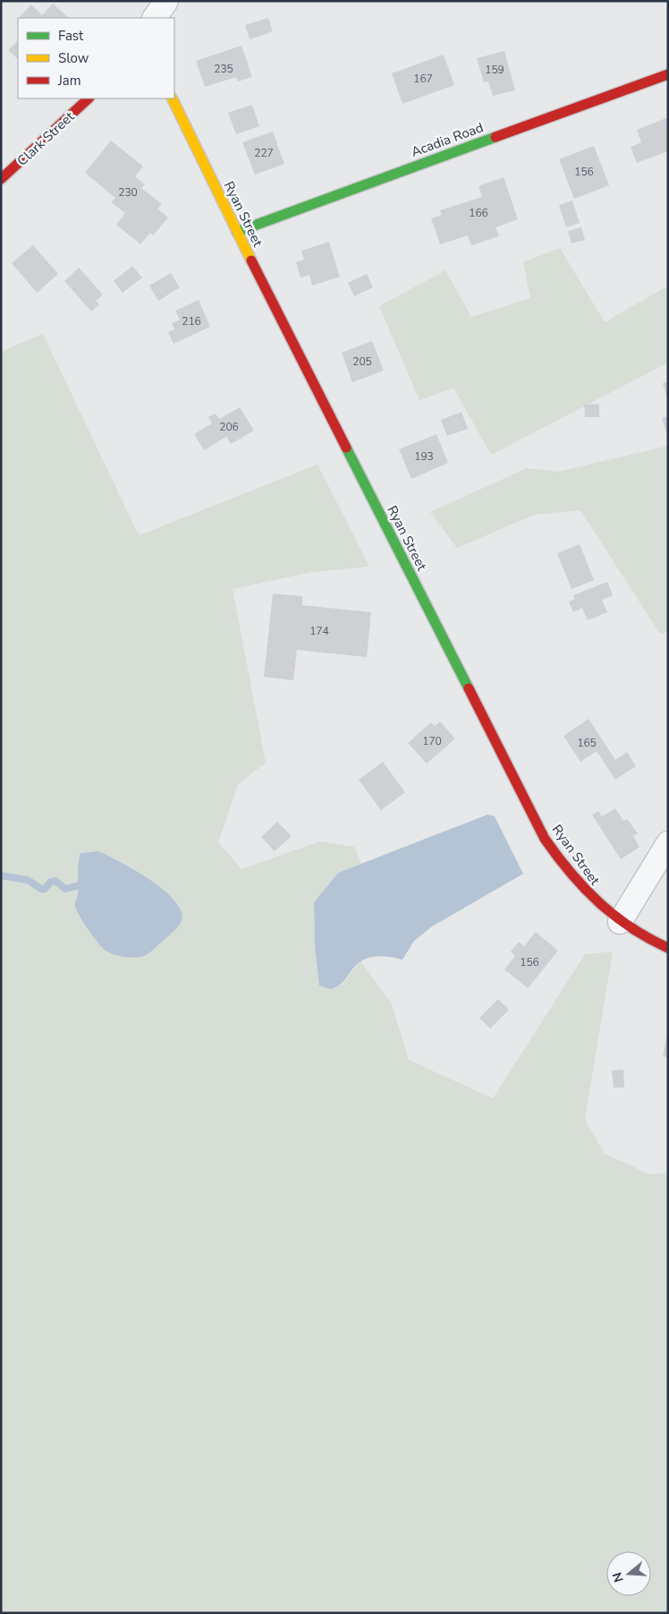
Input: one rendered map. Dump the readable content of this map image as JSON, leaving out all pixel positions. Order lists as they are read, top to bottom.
{
  "streets": {
    "street": ["Clark Street", "Acadia Road", "Ryan Street"]
  },
  "crossings": [
    ["Acadia Road", "Ryan Street"]
  ],
  "house_numbers": [
    "235",
    "159",
    "167",
    "227",
    "156",
    "230",
    "166",
    "216",
    "205",
    "206",
    "193",
    "174",
    "170",
    "165",
    "156"
  ],
  "legend": ["Fast", "Slow", "Jam"],
  "north": "left"
}
